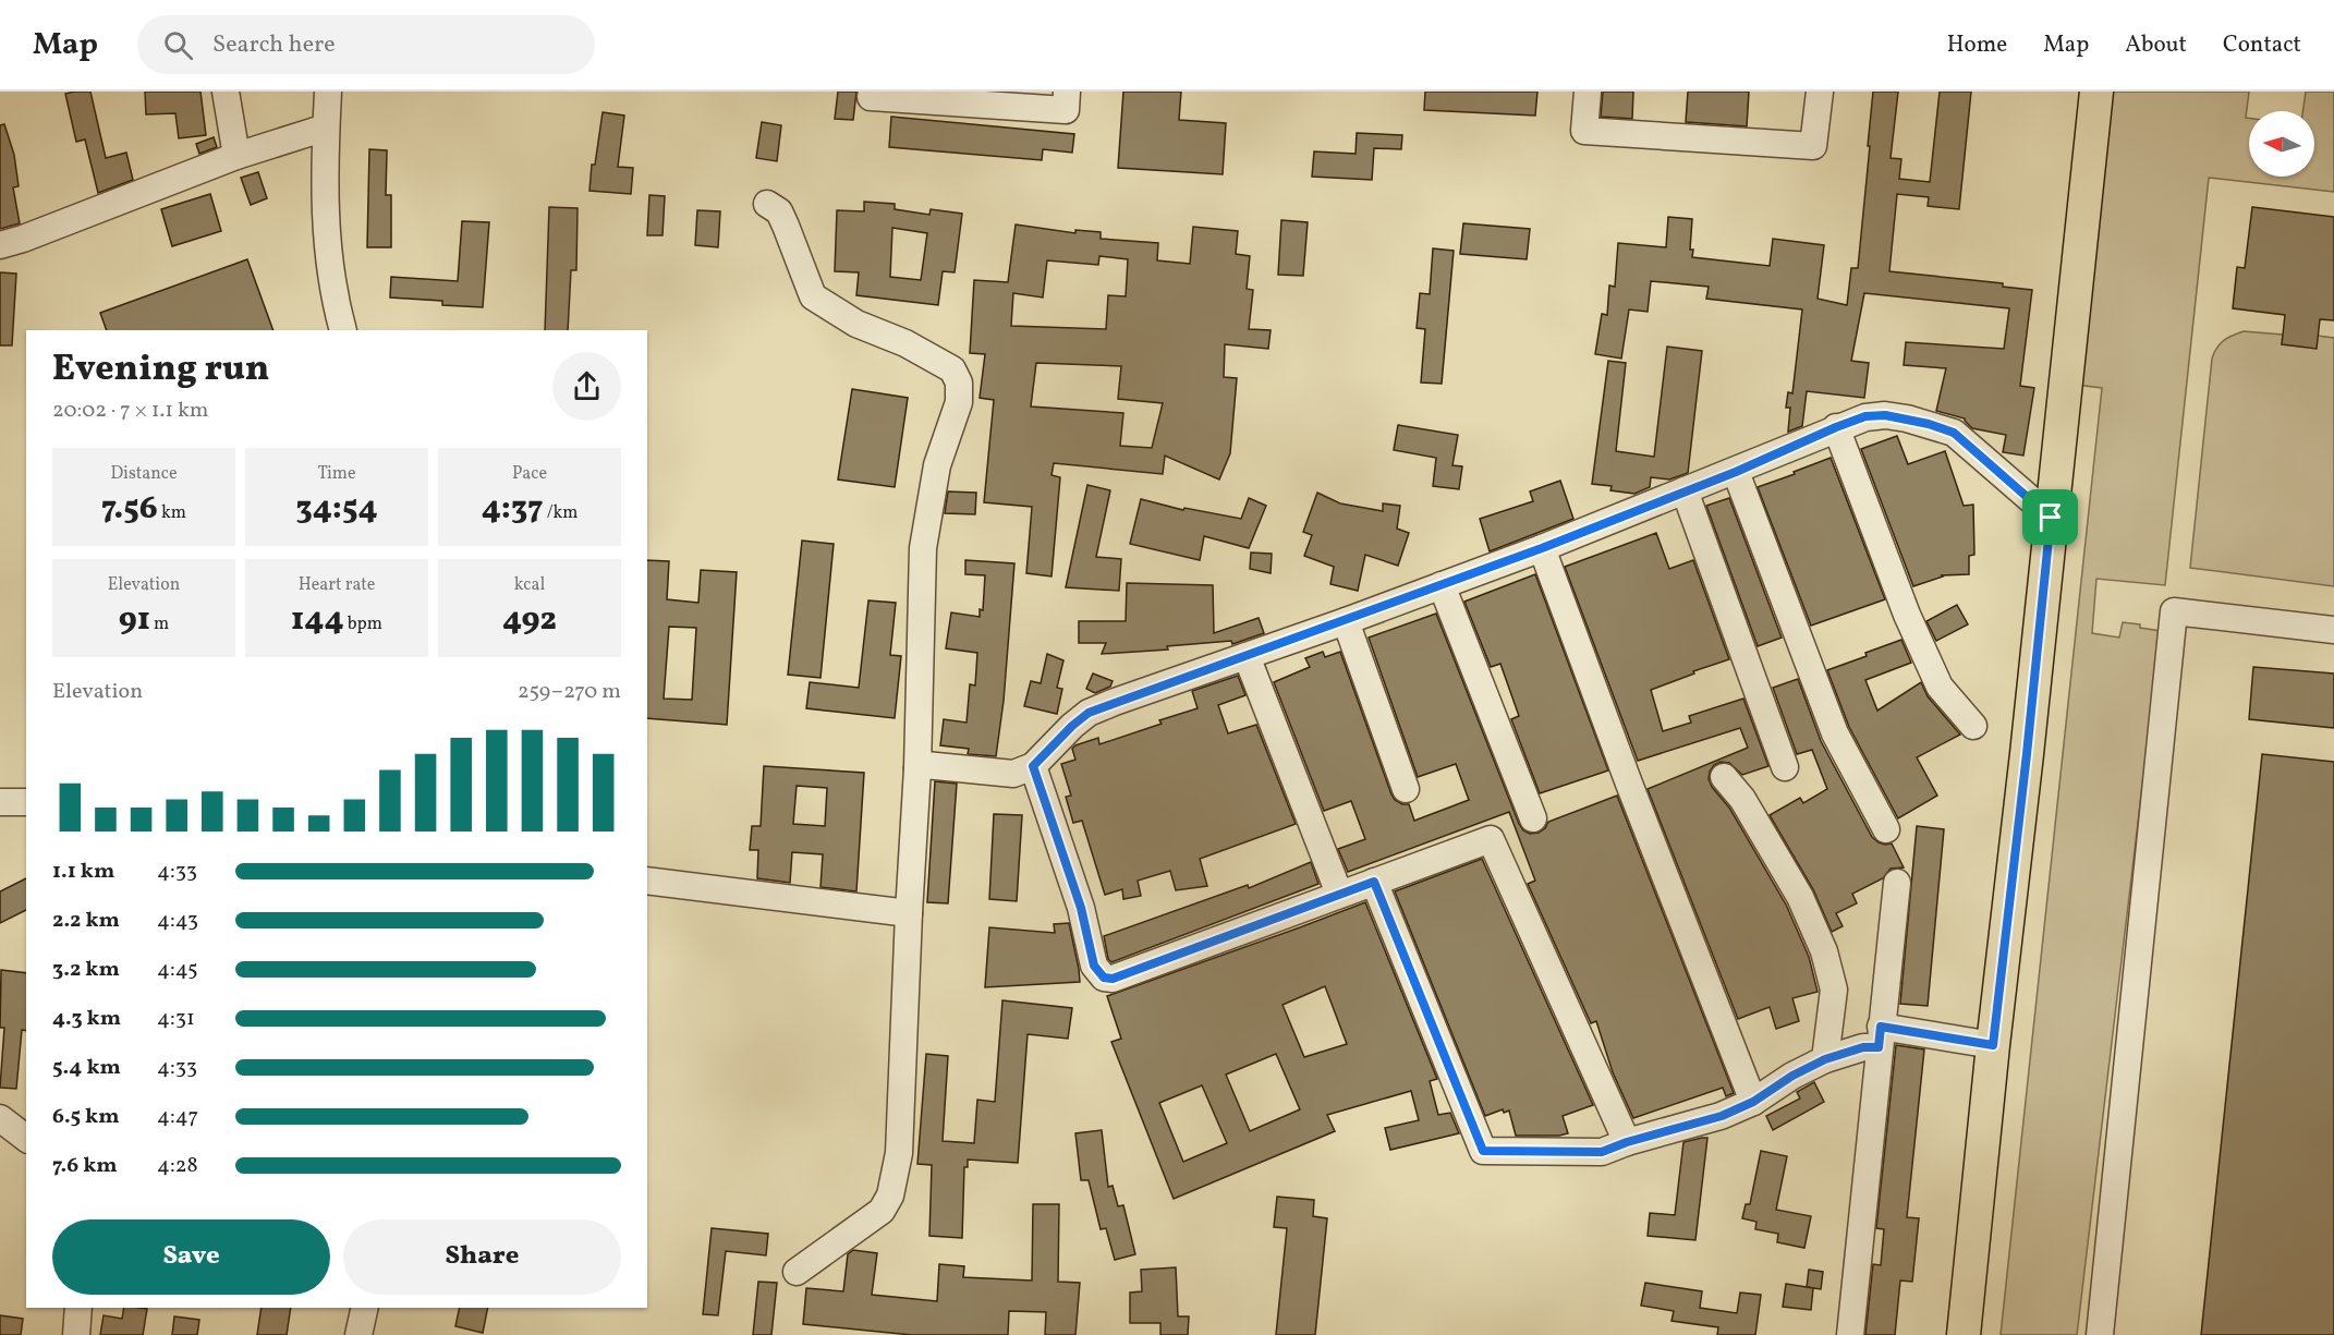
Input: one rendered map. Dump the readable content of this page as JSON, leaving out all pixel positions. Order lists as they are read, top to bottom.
{
  "north": "left",
  "page": {
    "header": "Map",
    "search": "Search here",
    "nav": [
      "Home",
      "Map",
      "About",
      "Contact"
    ],
    "heading": ["Evening run", "20:02 · 7 × 1.1 km"],
    "stats": [
      ["Distance", "7.56 km"],
      ["Time", "34:54"],
      ["Pace", "4:37 /km"],
      ["Elevation", "91 m"],
      ["Heart rate", "144 bpm"],
      ["kcal", "492"]
    ],
    "chart": ["Elevation", "259–270 m"],
    "list": [
      {
        "name": "1.1 km",
        "note": "4:33"
      },
      {
        "name": "2.2 km",
        "note": "4:43"
      },
      {
        "name": "3.2 km",
        "note": "4:45"
      },
      {
        "name": "4.3 km",
        "note": "4:31"
      },
      {
        "name": "5.4 km",
        "note": "4:33"
      },
      {
        "name": "6.5 km",
        "note": "4:47"
      },
      {
        "name": "7.6 km",
        "note": "4:28"
      }
    ],
    "buttons": ["Save", "Share"]
  }
}
